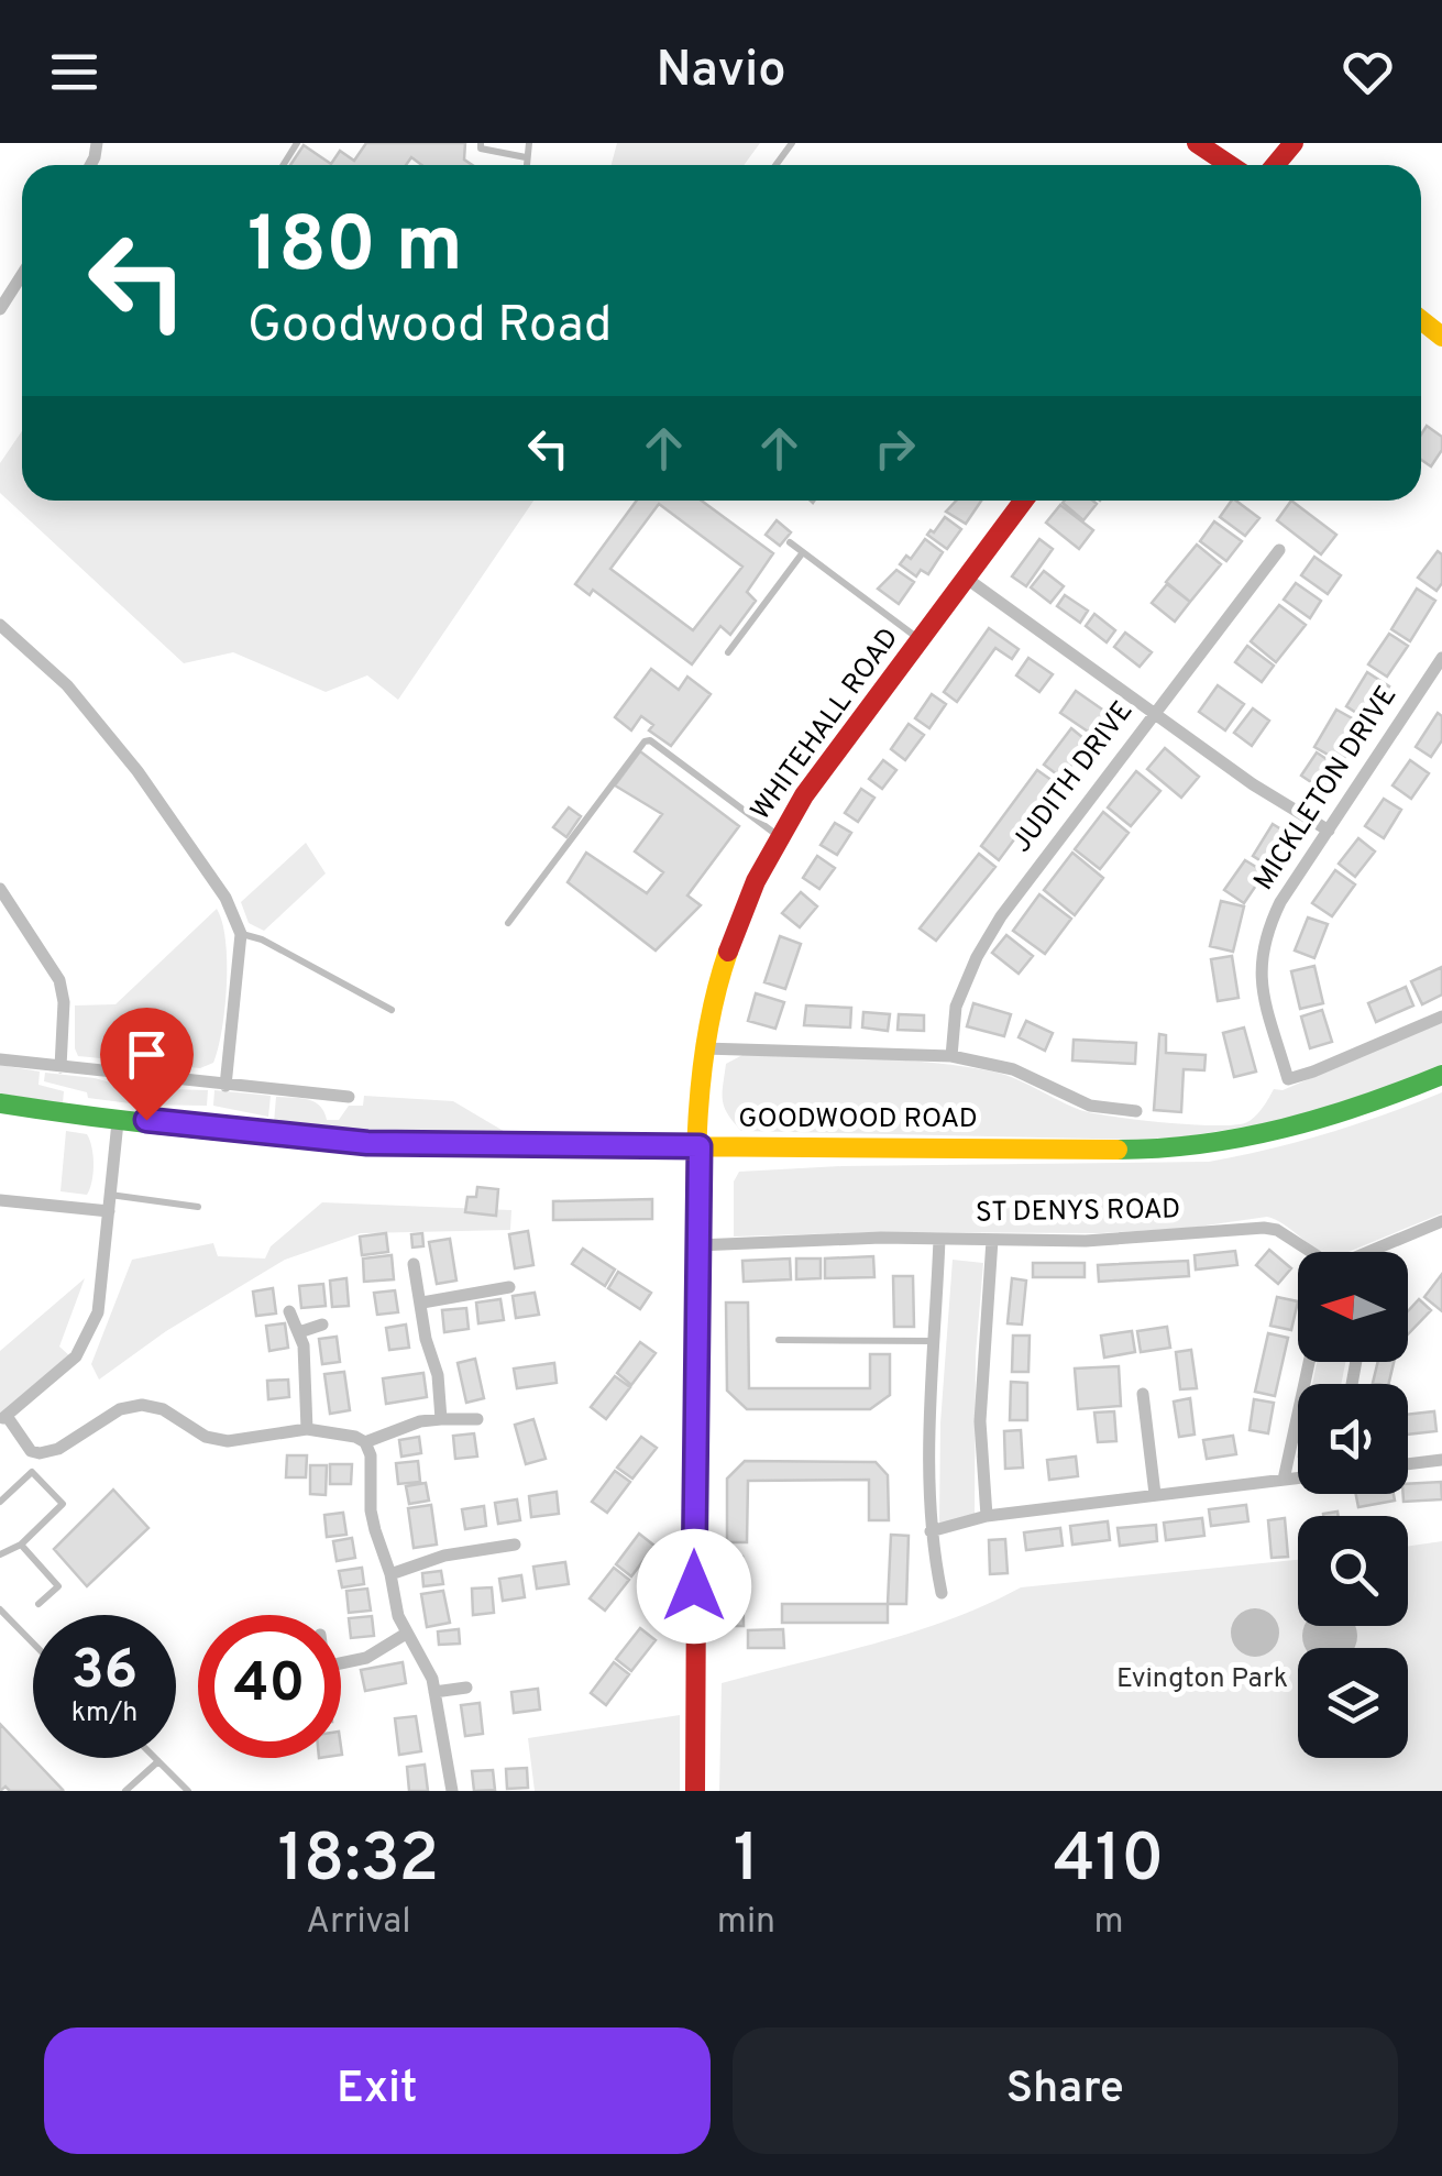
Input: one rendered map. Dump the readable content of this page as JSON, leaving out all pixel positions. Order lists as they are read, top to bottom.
{
  "streets": {
    "street": [
      "WHITEHALL ROAD",
      "JUDITH DRIVE",
      "MICKLETON DRIVE",
      "GOODWOOD ROAD",
      "ST DENYS ROAD"
    ]
  },
  "crossings": [
    ["WHITEHALL ROAD", "GOODWOOD ROAD"],
    ["WHITEHALL ROAD", "ST DENYS ROAD"]
  ],
  "parks": ["Evington Park"],
  "north": "left",
  "page": {
    "header": "Navio",
    "turn": ["180 m", "Goodwood Road"],
    "speed": "36 km/h",
    "limit": "40",
    "eta": [
      "18:32",
      "Arrival",
      "1",
      "min",
      "410",
      "m"
    ],
    "buttons": ["Exit", "Share"]
  }
}
